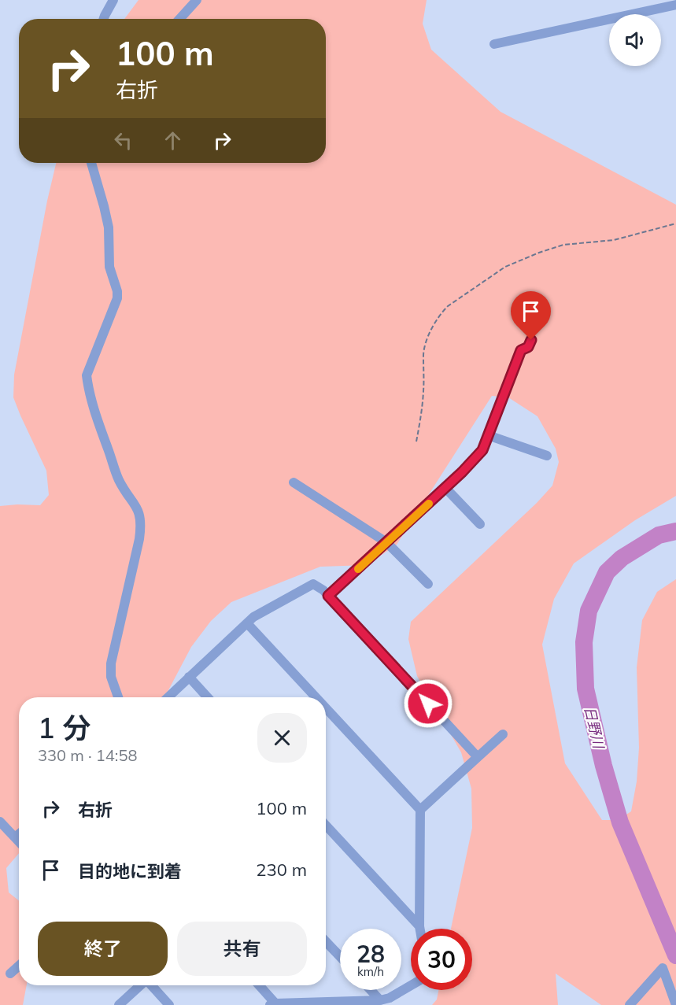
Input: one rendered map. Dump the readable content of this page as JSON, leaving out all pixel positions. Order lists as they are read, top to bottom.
{
  "water": ["日野川"],
  "page": {
    "turn": ["100 m", "右折"],
    "heading": ["1 分", "330 m · 14:58"],
    "list": [
      {
        "name": "右折",
        "value": "100 m"
      },
      {
        "name": "目的地に到着",
        "value": "230 m"
      }
    ],
    "buttons": ["終了", "共有"],
    "speed": "28 km/h",
    "limit": "30"
  }
}
